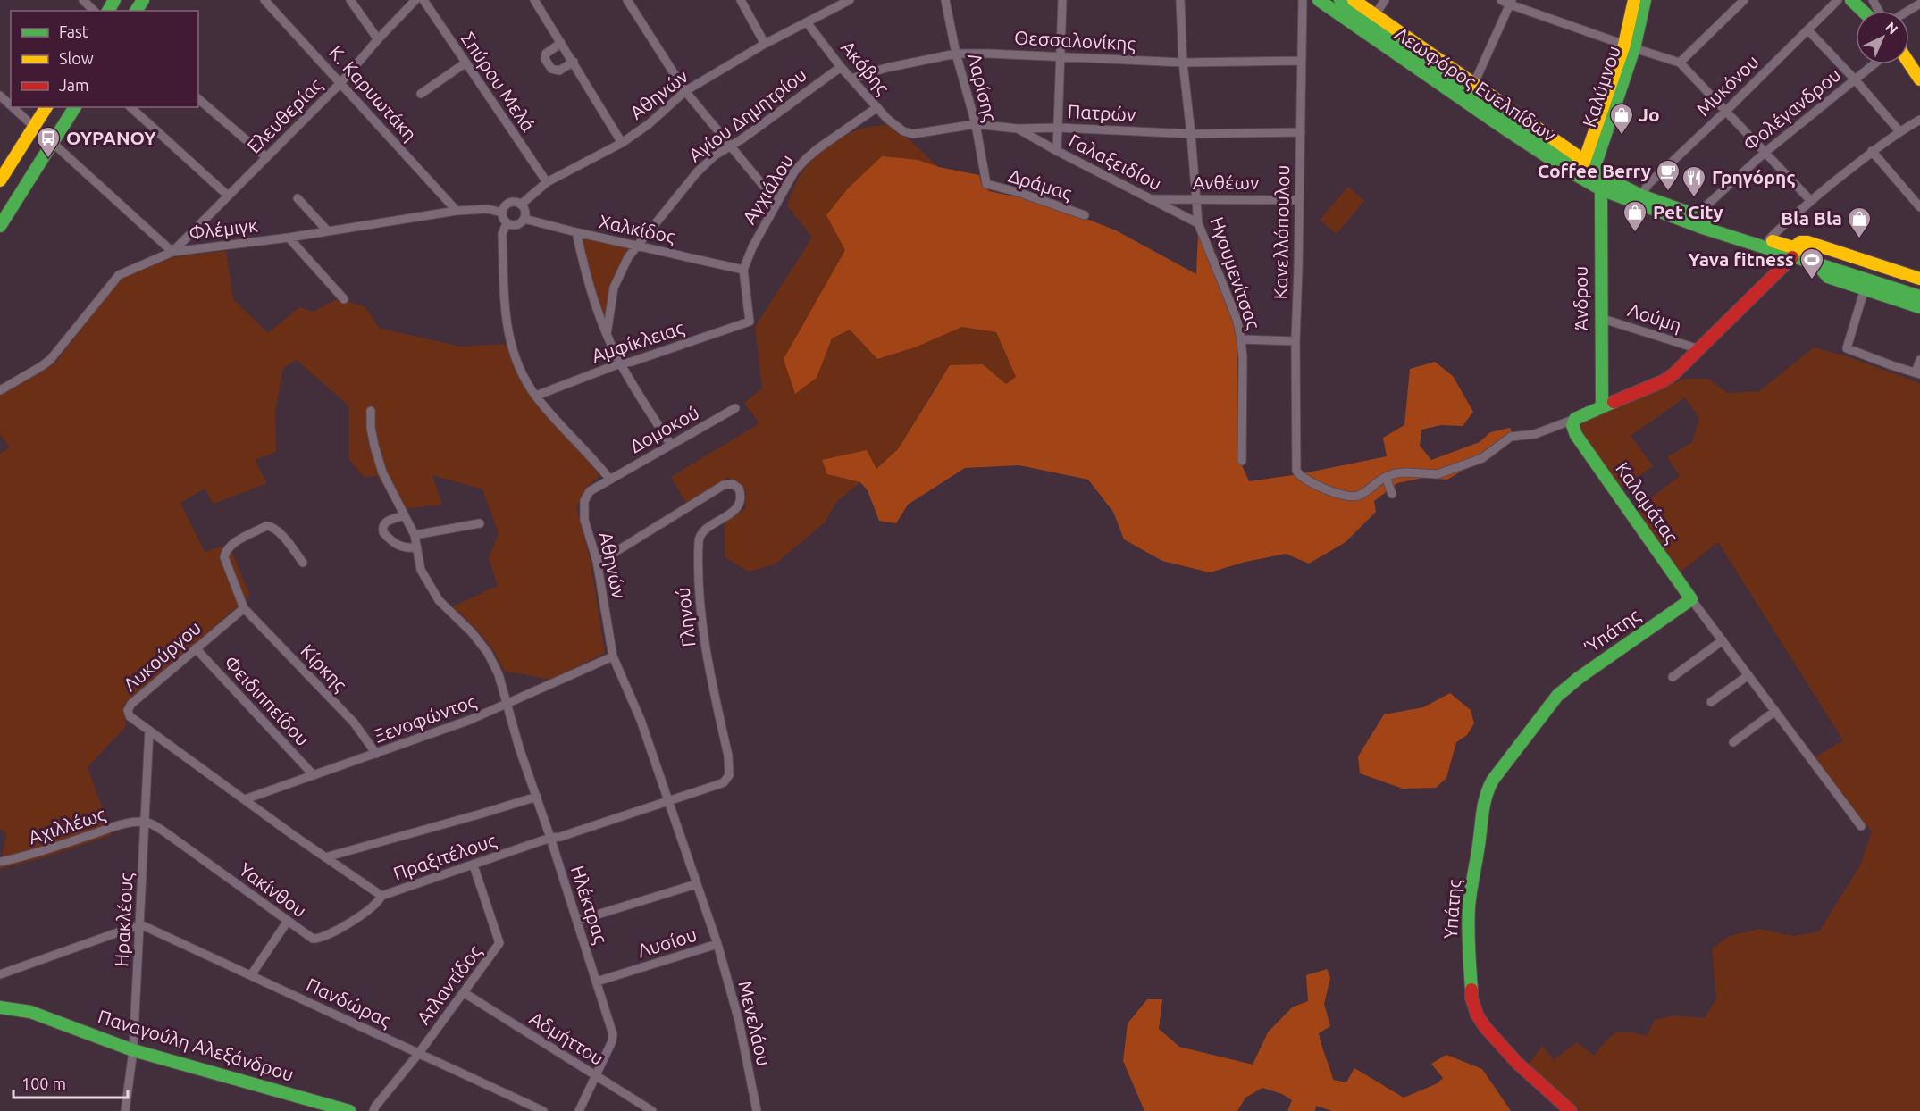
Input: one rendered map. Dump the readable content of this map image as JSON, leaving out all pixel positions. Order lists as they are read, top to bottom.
{
  "streets": {
    "main road": [
      "Λεωφόρος Ευελπίδων",
      "Καλύμνου",
      "Άνδρου",
      "Καλαμάτας",
      "Ύπάτης",
      "Υπάτης",
      "Παναγούλη Αλεξάνδρου"
    ],
    "street": [
      "Θεσσαλονίκης",
      "Ακόβης",
      "Σπύρου Μελά",
      "Μυκόνου",
      "Λαρίσης",
      "Κ. Καρυωτάκη",
      "Αθηνών",
      "Φολέγανδρου",
      "Πατρών",
      "Αγίου Δημητρίου",
      "Ελευθερίας",
      "Γαλαξειδίου",
      "Ανθέων",
      "Δράμας",
      "Αγχιάλου",
      "Φλέμιγκ",
      "Χαλκίδος",
      "Κανελλόπουλου",
      "Ηγουμενίτσας",
      "Λούμη",
      "Αμφίκλειας",
      "Δομοκού",
      "Γληνού",
      "Λυκούργου",
      "Κίρκης",
      "Φειδιππείδου",
      "Ξενοφώντος",
      "Αχιλλέως",
      "Πραξιτέλους",
      "Υακίνθου",
      "Ηλέκτρας",
      "Ηρακλέους",
      "Λυσίου",
      "Ατλαντίδος",
      "Πανδώρας",
      "Μενελάου",
      "Αδμήττου"
    ]
  },
  "crossings": [
    ["Θεσσαλονίκης", "Ακόβης"],
    ["Θεσσαλονίκης", "Λαρίσης"],
    ["Θεσσαλονίκης", "Κανελλόπουλου"],
    ["Θεσσαλονίκης", "Ηγουμενίτσας"],
    ["Ακόβης", "Αθηνών"],
    ["Ακόβης", "Πατρών"],
    ["Ακόβης", "Αγίου Δημητρίου"],
    ["Ακόβης", "Αγχιάλου"],
    ["Σπύρου Μελά", "Αθηνών"],
    ["Λεωφόρος Ευελπίδων", "Μυκόνου"],
    ["Λεωφόρος Ευελπίδων", "Καλύμνου"],
    ["Λεωφόρος Ευελπίδων", "Φολέγανδρου"],
    ["Λεωφόρος Ευελπίδων", "Άνδρου"],
    ["Λαρίσης", "Πατρών"],
    ["Λαρίσης", "Δράμας"],
    ["Κ. Καρυωτάκη", "Ελευθερίας"],
    ["Κ. Καρυωτάκη", "Φλέμιγκ"],
    ["Αθηνών", "Φλέμιγκ"],
    ["Αθηνών", "Χαλκίδος"],
    ["Αθηνών", "Δομοκού"],
    ["Αθηνών", "Γληνού"],
    ["Αθηνών", "Ξενοφώντος"],
    ["Αθηνών", "Πραξιτέλους"],
    ["Αθηνών", "Λυσίου"],
    ["Αθηνών", "Μενελάου"],
    ["Πατρών", "Γαλαξειδίου"],
    ["Πατρών", "Κανελλόπουλου"],
    ["Πατρών", "Ηγουμενίτσας"],
    ["Αγίου Δημητρίου", "Χαλκίδος"],
    ["Ελευθερίας", "Φλέμιγκ"],
    ["Γαλαξειδίου", "Ανθέων"],
    ["Γαλαξειδίου", "Ηγουμενίτσας"],
    ["Ανθέων", "Κανελλόπουλου"],
    ["Ανθέων", "Ηγουμενίτσας"],
    ["Αγχιάλου", "Χαλκίδος"],
    ["Αγχιάλου", "Αμφίκλειας"],
    ["Φλέμιγκ", "Χαλκίδος"],
    ["Άνδρου", "Λούμη"],
    ["Καλαμάτας", "Ύπάτης"],
    ["Γληνού", "Πραξιτέλους"],
    ["Ύπάτης", "Υπάτης"],
    ["Λυκούργου", "Κίρκης"],
    ["Λυκούργου", "Φειδιππείδου"],
    ["Λυκούργου", "Πραξιτέλους"],
    ["Λυκούργου", "Ηρακλέους"],
    ["Κίρκης", "Ξενοφώντος"],
    ["Φειδιππείδου", "Ξενοφώντος"],
    ["Ξενοφώντος", "Πραξιτέλους"],
    ["Ξενοφώντος", "Ηλέκτρας"],
    ["Αχιλλέως", "Υακίνθου"],
    ["Αχιλλέως", "Ηρακλέους"],
    ["Πραξιτέλους", "Υακίνθου"],
    ["Πραξιτέλους", "Ηλέκτρας"],
    ["Πραξιτέλους", "Ηρακλέους"],
    ["Πραξιτέλους", "Ατλαντίδος"],
    ["Υακίνθου", "Ηρακλέους"],
    ["Ηλέκτρας", "Λυσίου"],
    ["Ηλέκτρας", "Αδμήττου"],
    ["Ηρακλέους", "Πανδώρας"],
    ["Ηρακλέους", "Παναγούλη Αλεξάνδρου"],
    ["Λυσίου", "Μενελάου"],
    ["Ατλαντίδος", "Πανδώρας"],
    ["Ατλαντίδος", "Αδμήττου"]
  ],
  "places": {
    "shop": ["Jo", "Pet City", "Bla Bla"],
    "bus stop": ["ΟΥΡΑΝΟΥ"],
    "cafe": ["Coffee Berry"],
    "restaurant": ["Γρηγόρης"],
    "sports": ["Yava fitness"]
  },
  "legend": ["Fast", "Slow", "Jam"],
  "scale_bar": "100 m",
  "north": "top right"
}
